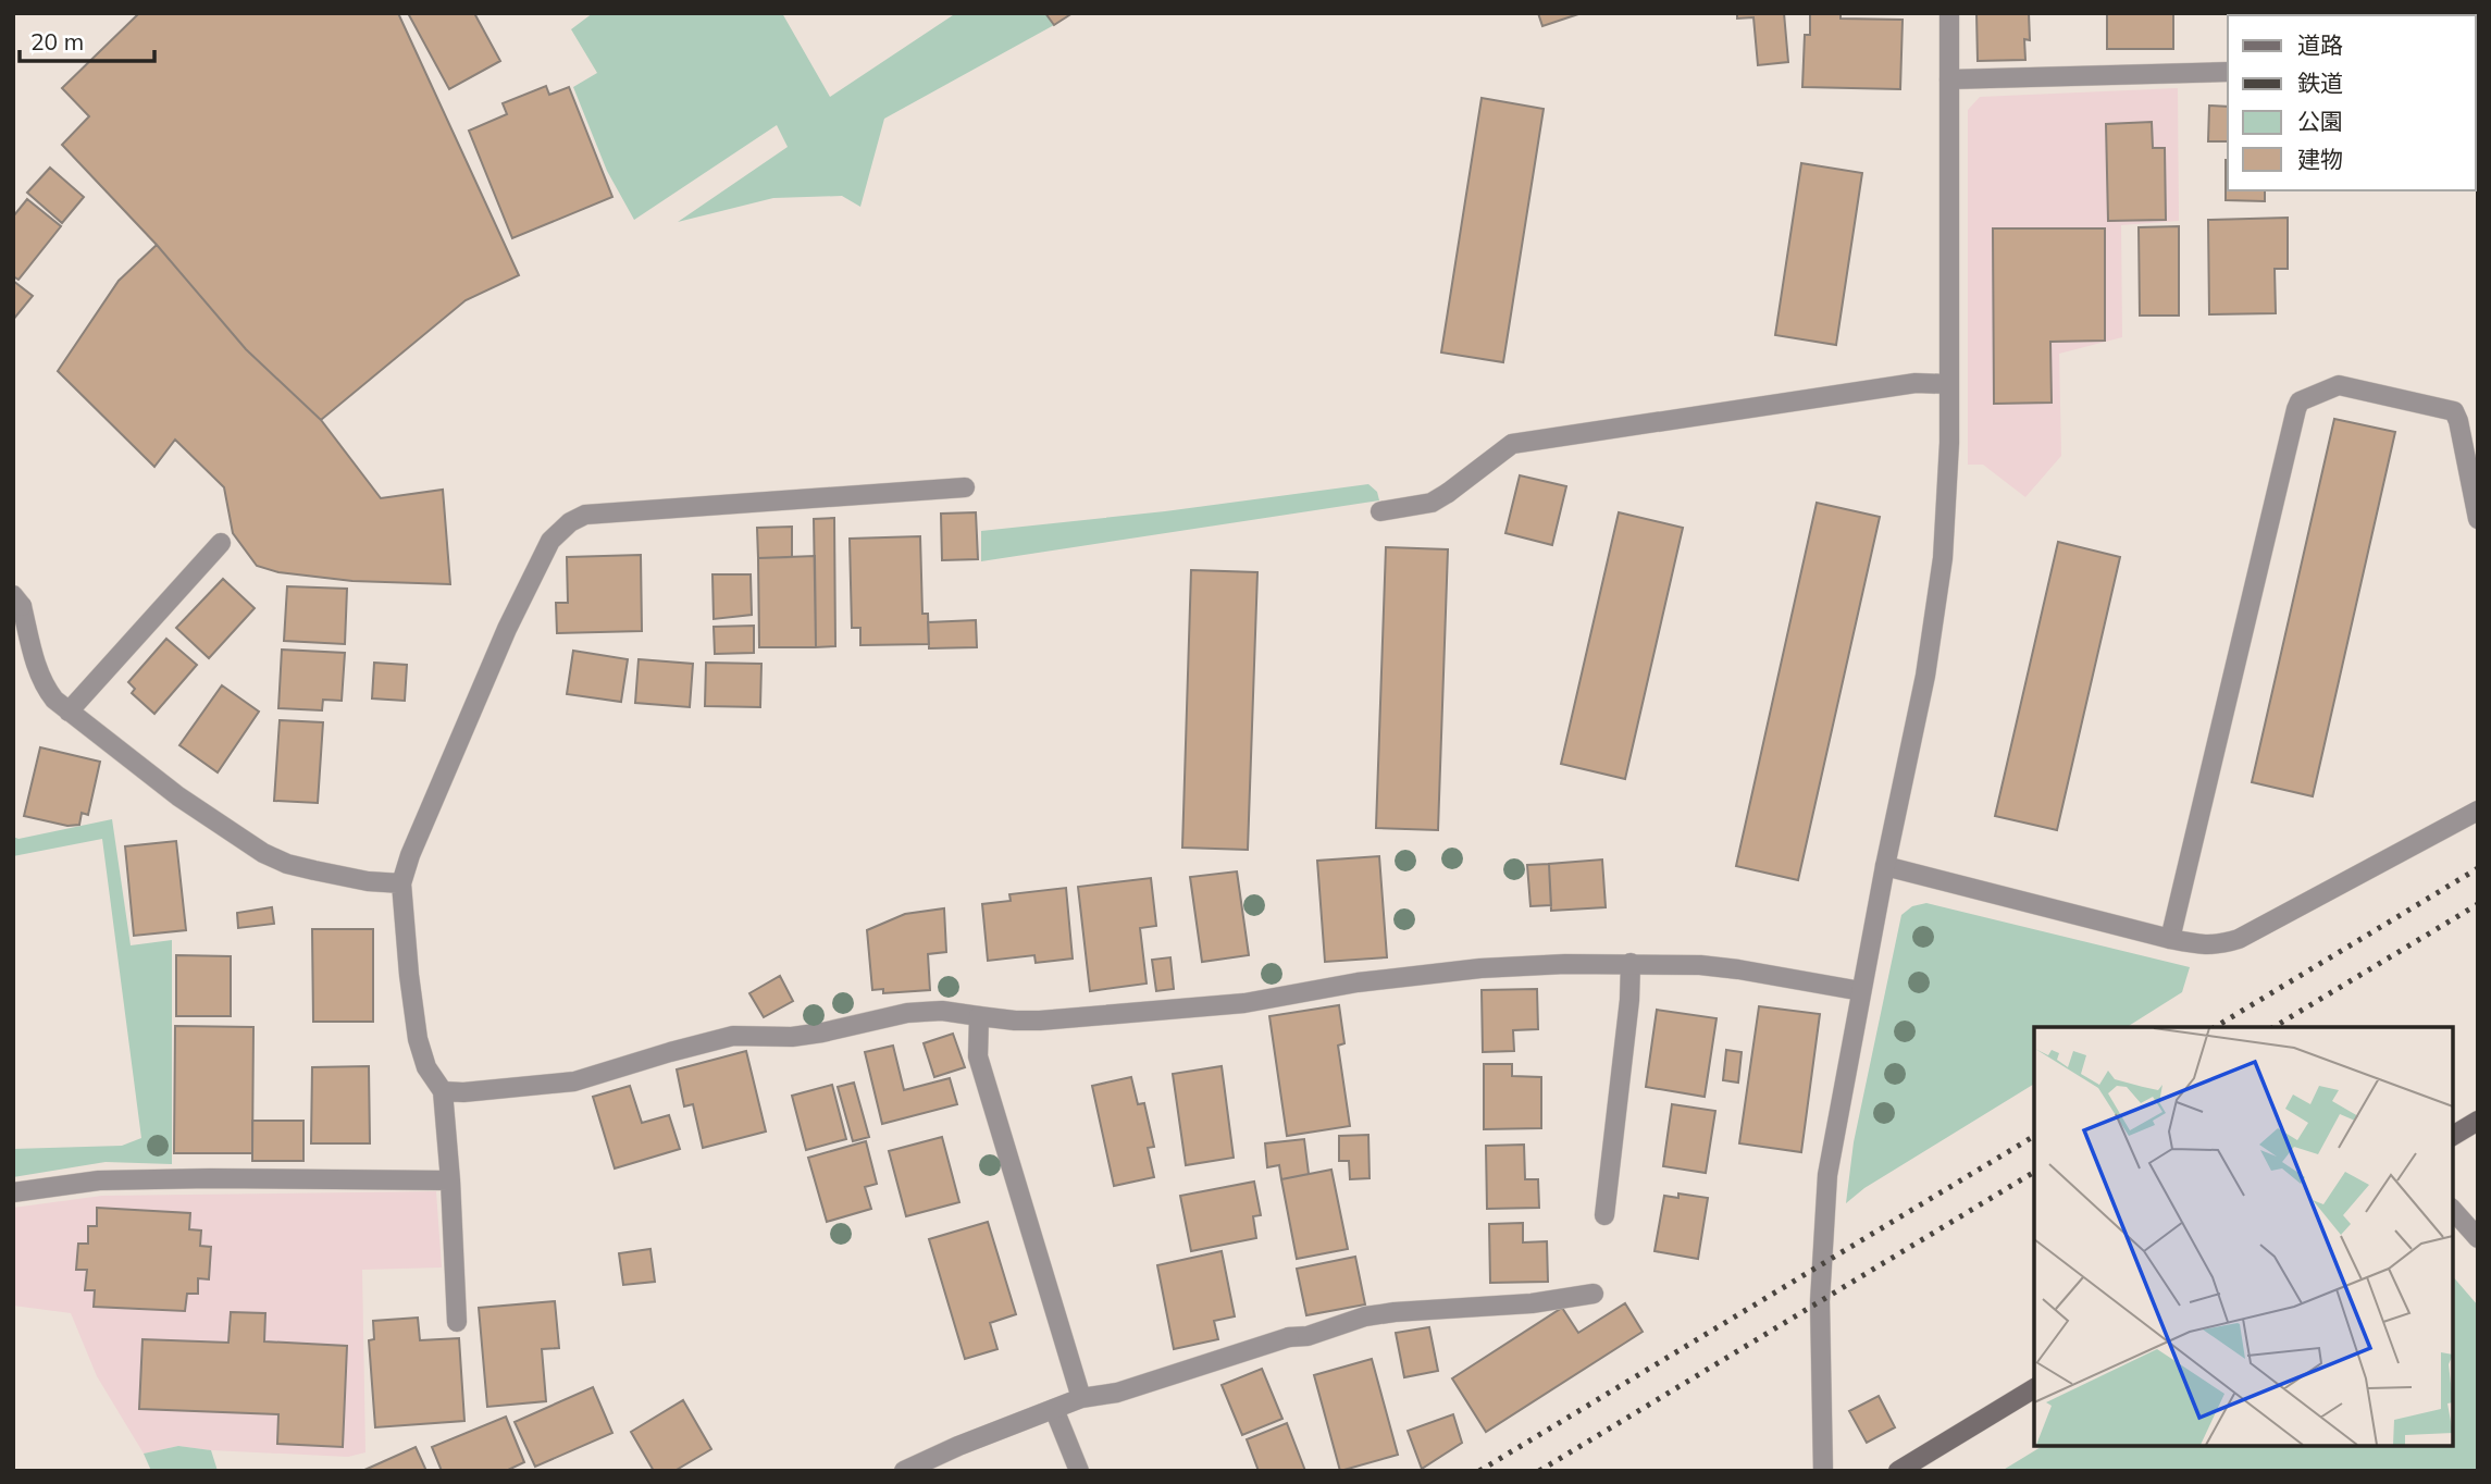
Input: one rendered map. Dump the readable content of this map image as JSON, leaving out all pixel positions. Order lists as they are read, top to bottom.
{
  "legend": [
    "道路",
    "鉄道",
    "公園",
    "建物"
  ],
  "scale_bar": "20 m"
}
